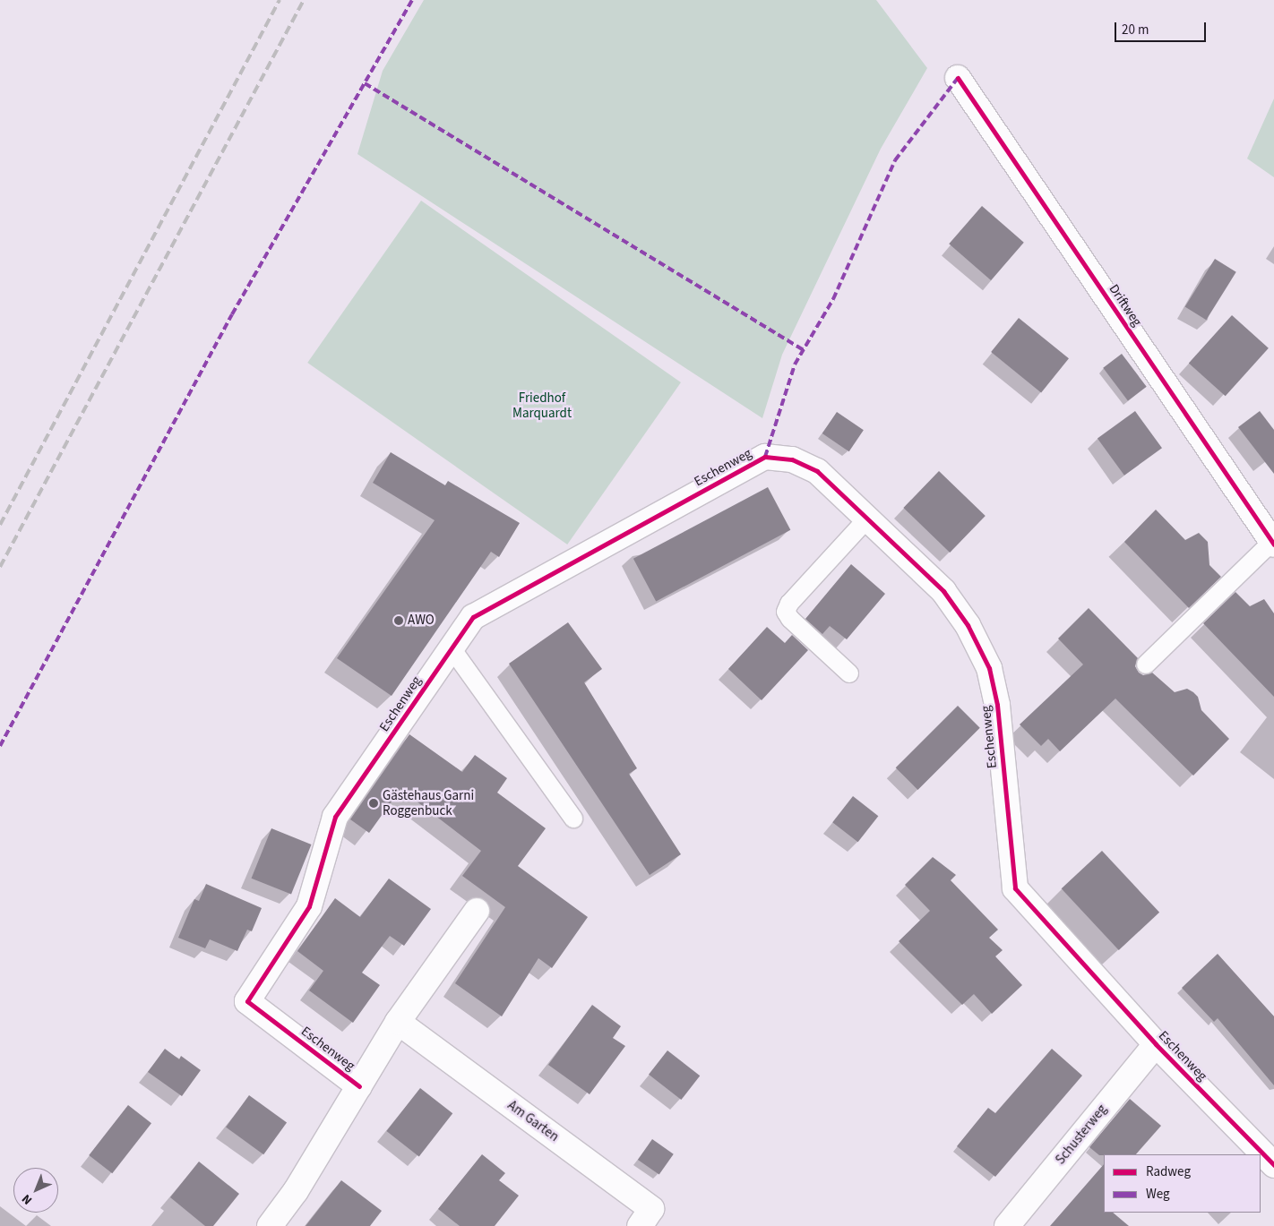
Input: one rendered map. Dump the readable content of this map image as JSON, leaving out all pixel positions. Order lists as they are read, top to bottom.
{
  "streets": {
    "street": [
      "Driftweg",
      "Eschenweg",
      "Am Garten",
      "Schusterweg"
    ]
  },
  "crossings": [
    ["Eschenweg", "Schusterweg"]
  ],
  "parks": ["Friedhof Marquardt"],
  "places": ["AWO", "Gästehaus Garni Roggenbuck"],
  "legend": ["Radweg", "Weg"],
  "scale_bar": "20 m",
  "north": "bottom left"
}
